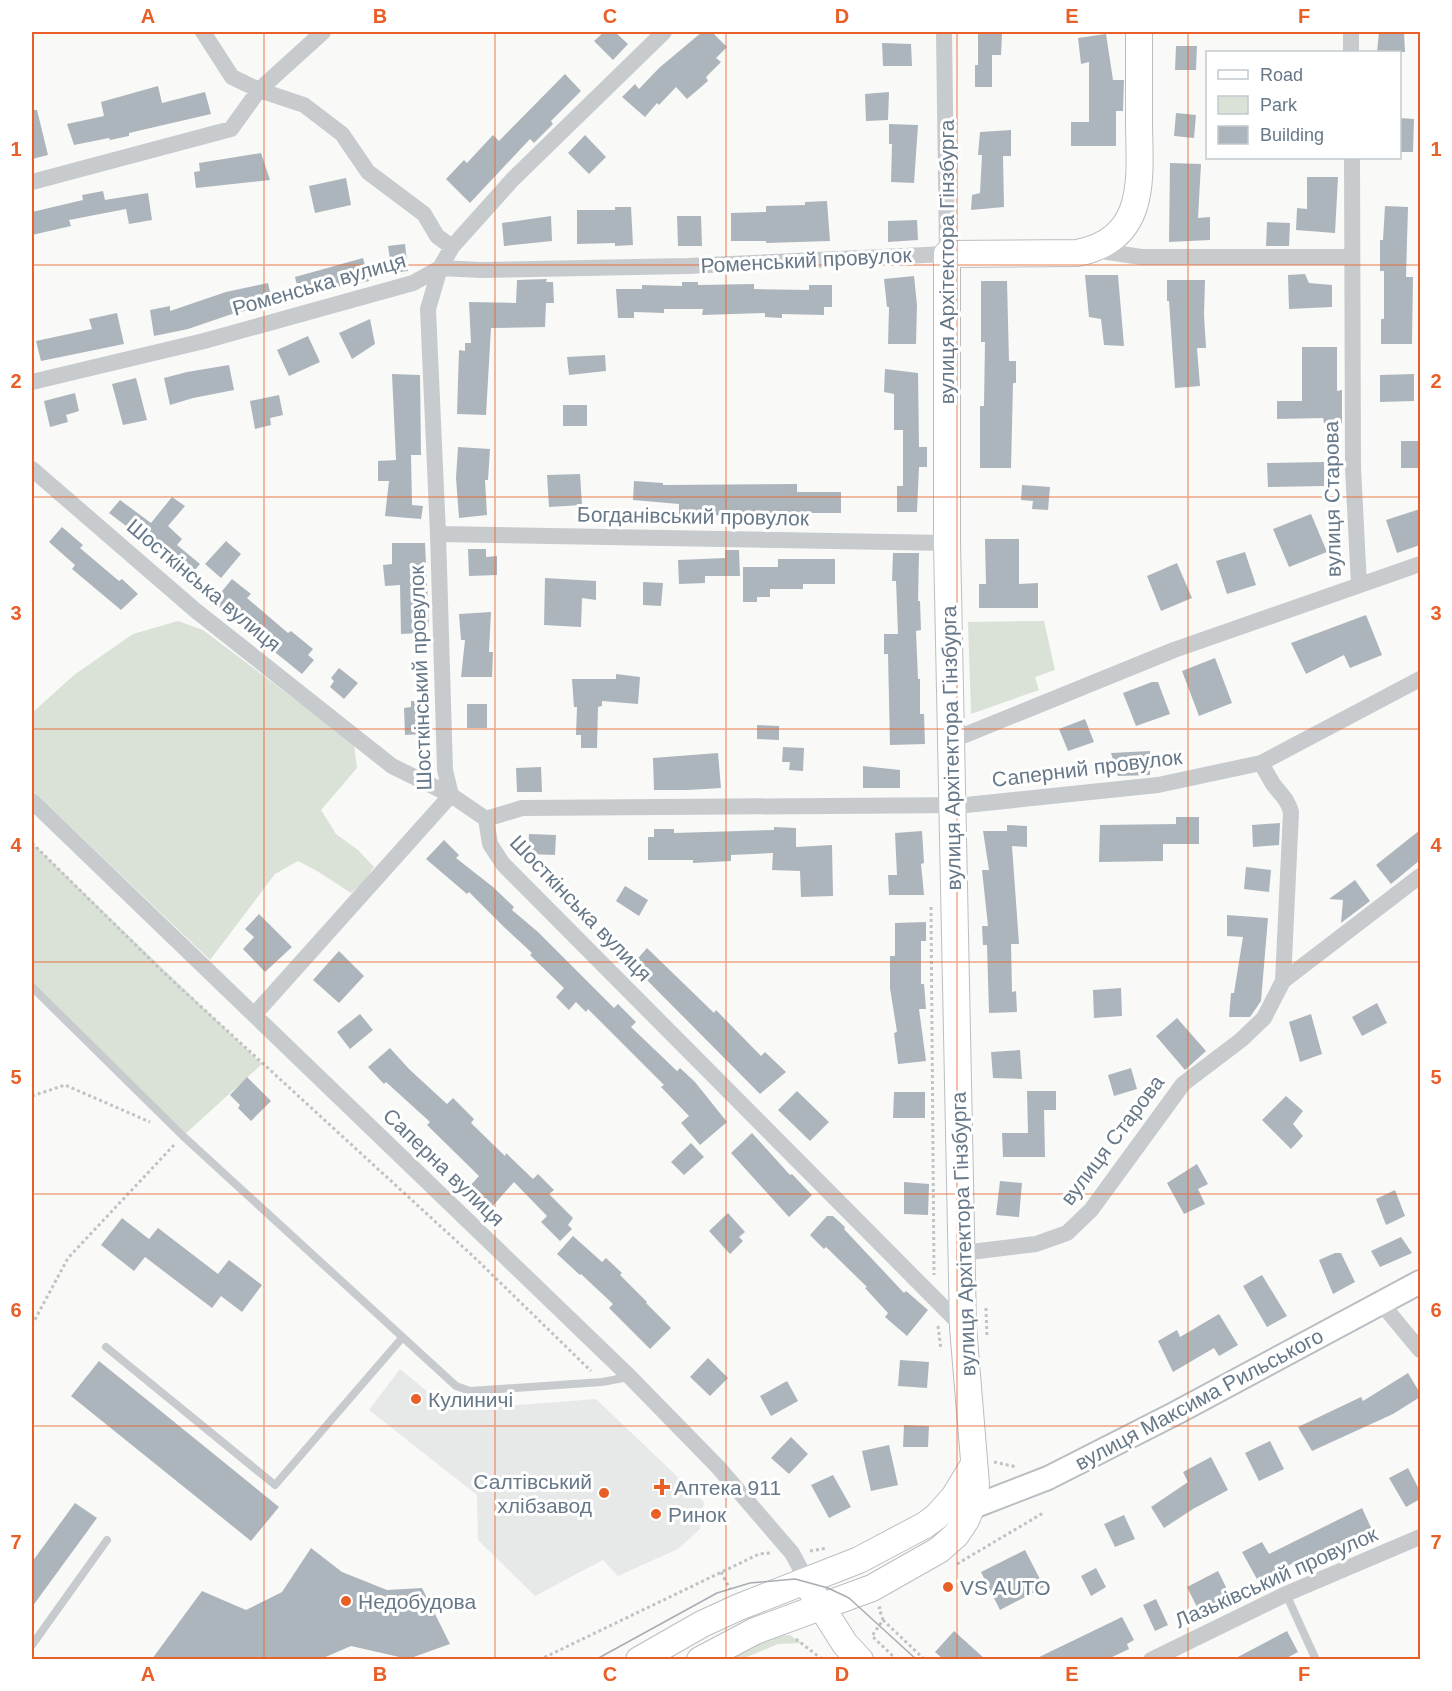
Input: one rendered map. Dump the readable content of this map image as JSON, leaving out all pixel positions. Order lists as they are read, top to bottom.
{
  "streets": {
    "main road": ["Роменський провулок", "вулиця Архітектора Гінзбурга", "вулиця Максима Рильського"],
    "street": [
      "Роменська вулиця",
      "вулиця Старова",
      "Богданівський провулок",
      "Шосткінська вулиця",
      "Шосткінський провулок",
      "Саперний провулок",
      "Саперна вулиця",
      "Лазьківський провулок"
    ]
  },
  "crossings": [
    ["Роменський провулок", "вулиця Архітектора Гінзбурга"],
    ["Роменський провулок", "Роменська вулиця"],
    ["Роменський провулок", "вулиця Старова"],
    ["Роменський провулок", "Шосткінський провулок"],
    ["вулиця Архітектора Гінзбурга", "вулиця Старова"],
    ["вулиця Архітектора Гінзбурга", "Богданівський провулок"],
    ["вулиця Архітектора Гінзбурга", "Шосткінська вулиця"],
    ["вулиця Архітектора Гінзбурга", "Саперний провулок"],
    ["Роменська вулиця", "Шосткінський провулок"],
    ["вулиця Старова", "Саперний провулок"],
    ["Богданівський провулок", "Шосткінський провулок"],
    ["Шосткінська вулиця", "Шосткінський провулок"],
    ["Шосткінська вулиця", "Саперний провулок"],
    ["Шосткінський провулок", "Саперна вулиця"]
  ],
  "places": {
    "other": [
      "Кулиничі",
      "Салтівський хлібзавод",
      "Ринок",
      "VS AUTO",
      "Недобудова"
    ],
    "health": ["Аптека 911"]
  },
  "legend": ["Road", "Park", "Building"],
  "grid": {
    "columns": [
      "A",
      "B",
      "C",
      "D",
      "E",
      "F"
    ],
    "rows": [
      "1",
      "2",
      "3",
      "4",
      "5",
      "6",
      "7"
    ]
  }
}
